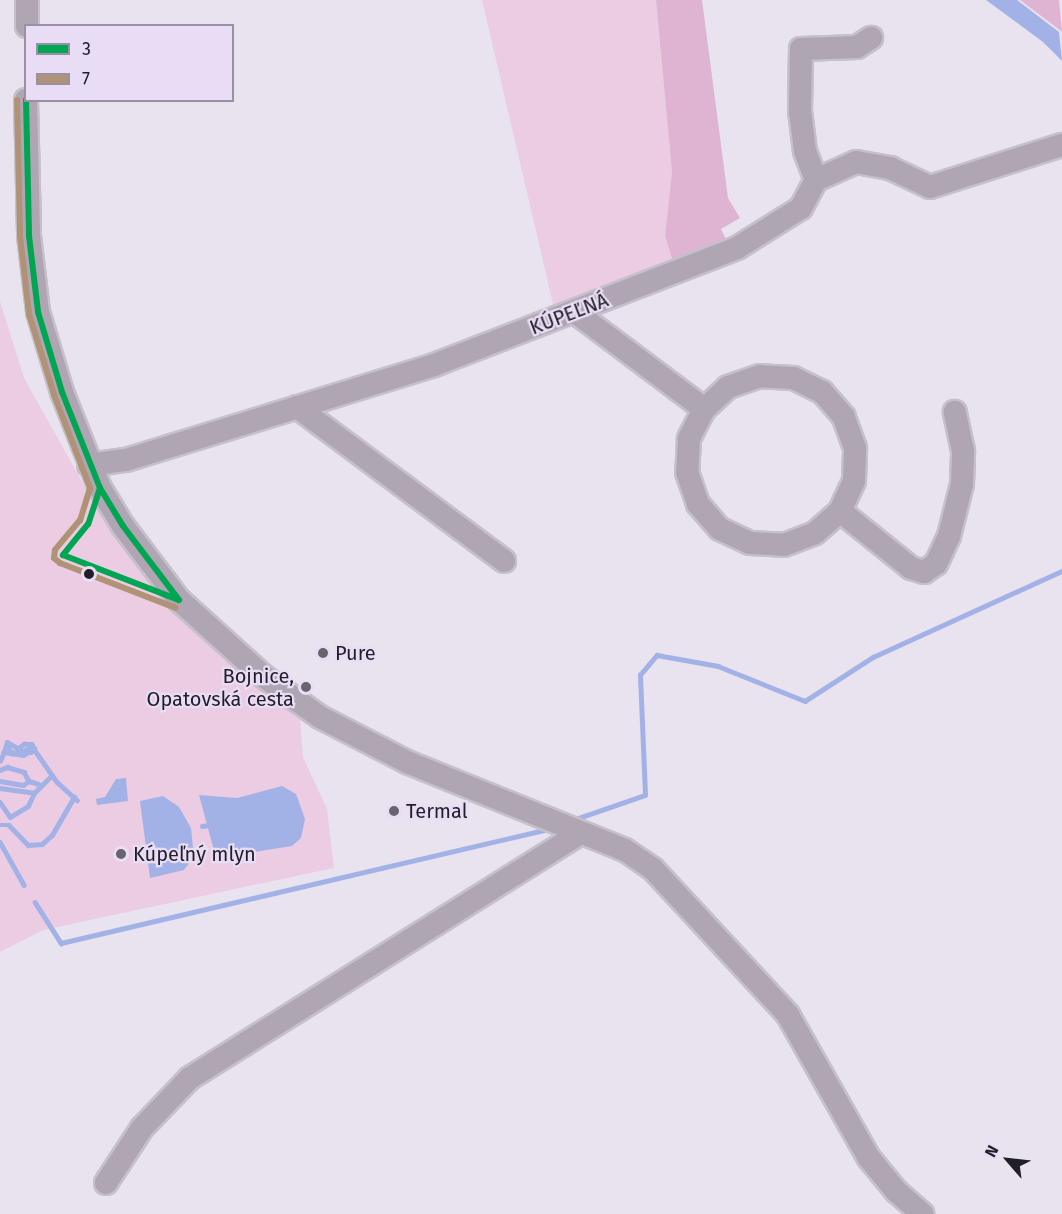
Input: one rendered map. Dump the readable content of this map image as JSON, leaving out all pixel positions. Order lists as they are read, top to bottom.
{
  "streets": {
    "street": ["KÚPEĽNÁ"]
  },
  "places": [
    "Pure",
    "Bojnice, Opatovská cesta",
    "Termal",
    "Kúpeľný mlyn"
  ],
  "lines": ["transit line 7", "transit line 3"],
  "legend": ["3", "7"],
  "north": "top left"
}
